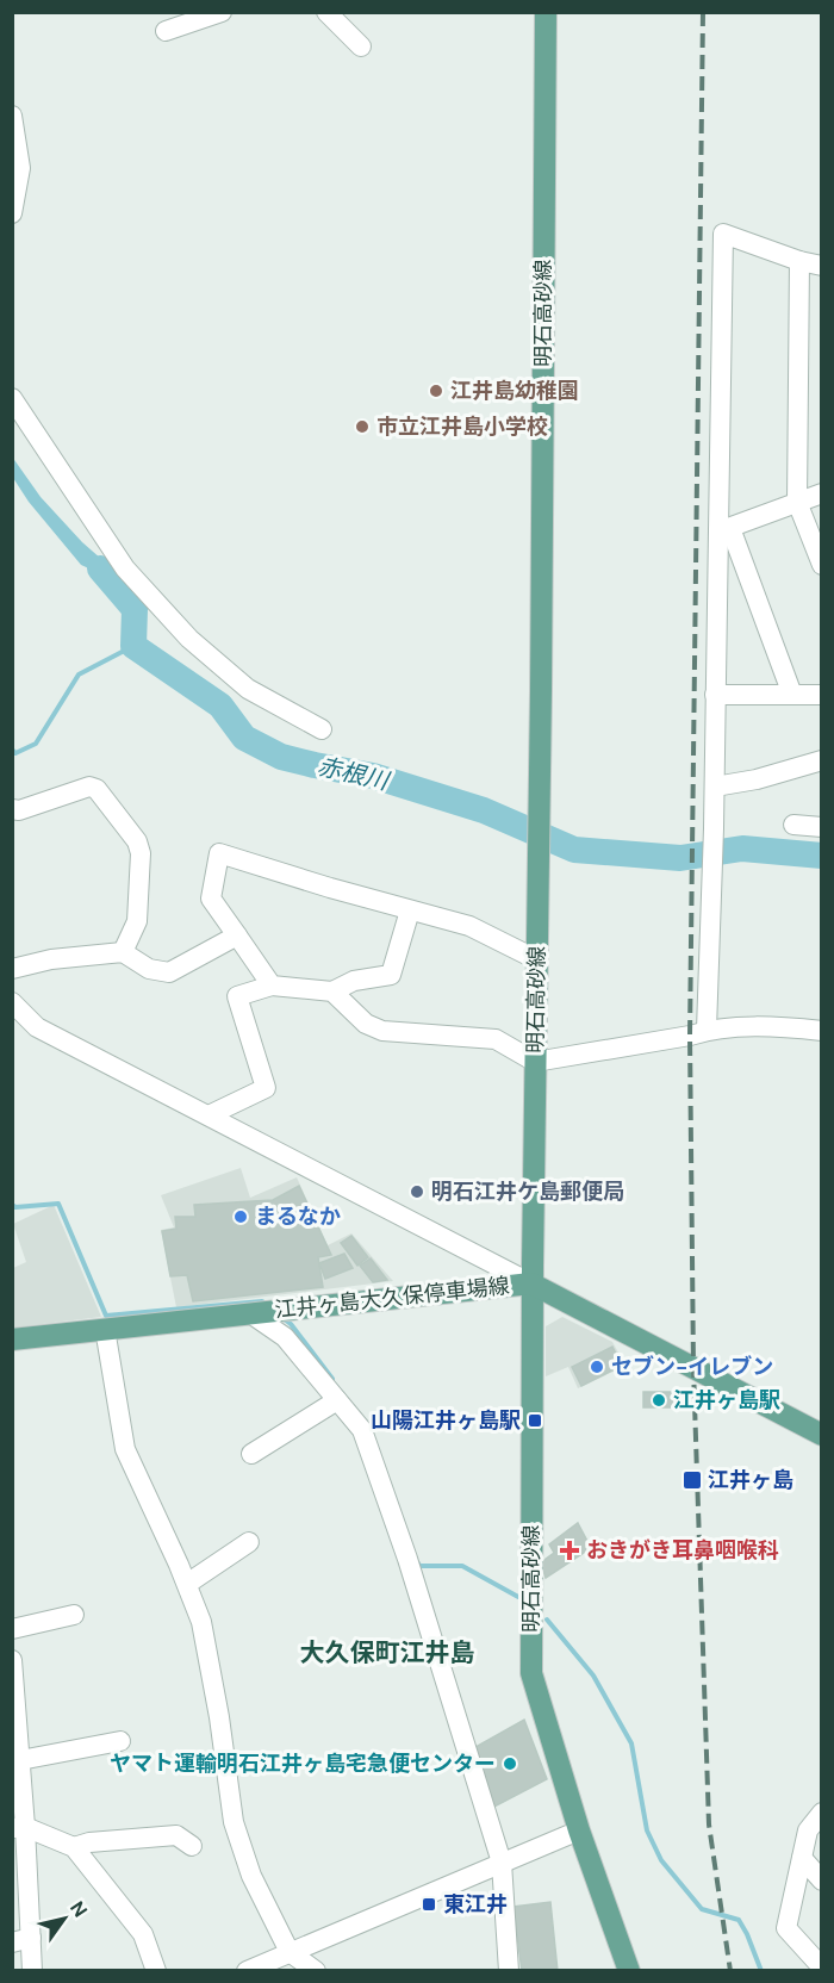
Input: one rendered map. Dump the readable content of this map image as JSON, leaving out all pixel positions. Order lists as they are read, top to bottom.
{
  "streets": {
    "main road": ["明石高砂線", "江井ヶ島大久保停車場線"]
  },
  "crossings": [
    ["明石高砂線", "江井ヶ島大久保停車場線"]
  ],
  "districts": ["大久保町江井島"],
  "water": ["赤根川"],
  "places": {
    "other": [
      "江井島幼稚園",
      "市立江井島小学校",
      "明石江井ケ島郵便局",
      "まるなか",
      "セブン-イレブン",
      "江井ヶ島駅",
      "ヤマト運輸明石江井ヶ島宅急便センター"
    ],
    "transit": ["山陽江井ヶ島駅", "江井ヶ島", "東江井"],
    "health": ["おきがき耳鼻咽喉科"]
  },
  "north": "top right"
}
